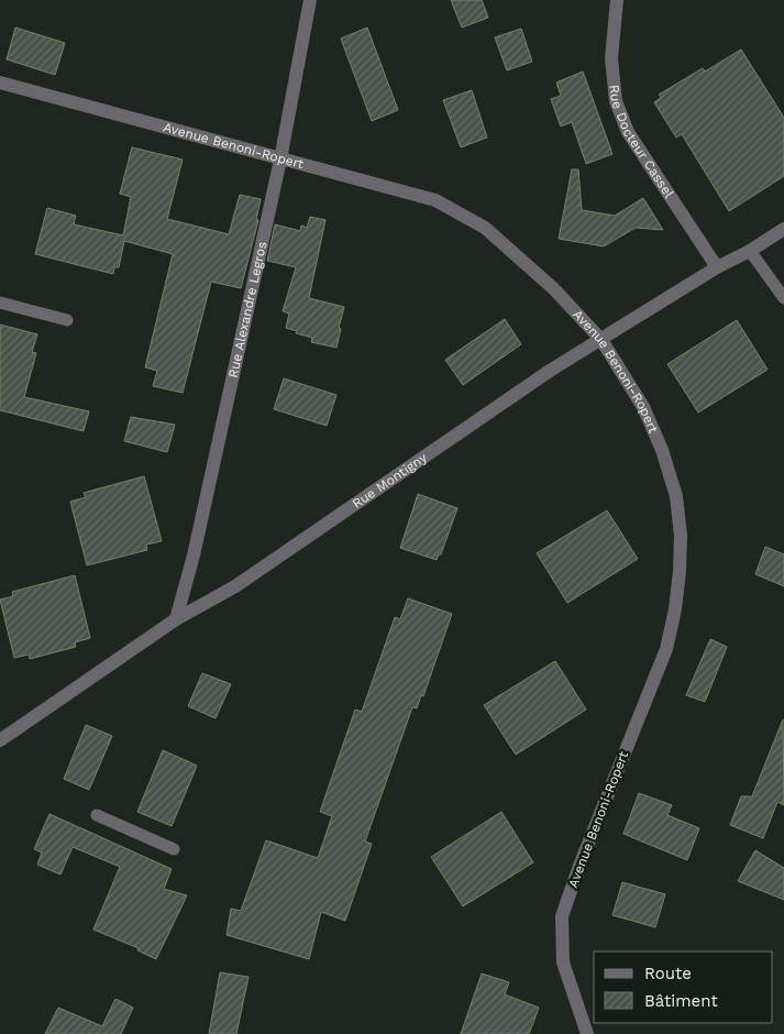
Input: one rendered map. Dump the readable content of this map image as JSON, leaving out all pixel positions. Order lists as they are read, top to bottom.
{
  "streets": {
    "street": [
      "Rue Docteur Cassel",
      "Avenue Benoni-Ropert",
      "Rue Alexandre Legros",
      "Rue Montigny"
    ]
  },
  "crossings": [
    ["Rue Docteur Cassel", "Rue Montigny"],
    ["Avenue Benoni-Ropert", "Rue Alexandre Legros"],
    ["Avenue Benoni-Ropert", "Rue Montigny"],
    ["Rue Alexandre Legros", "Rue Montigny"]
  ],
  "legend": ["Route", "Bâtiment"]
}
